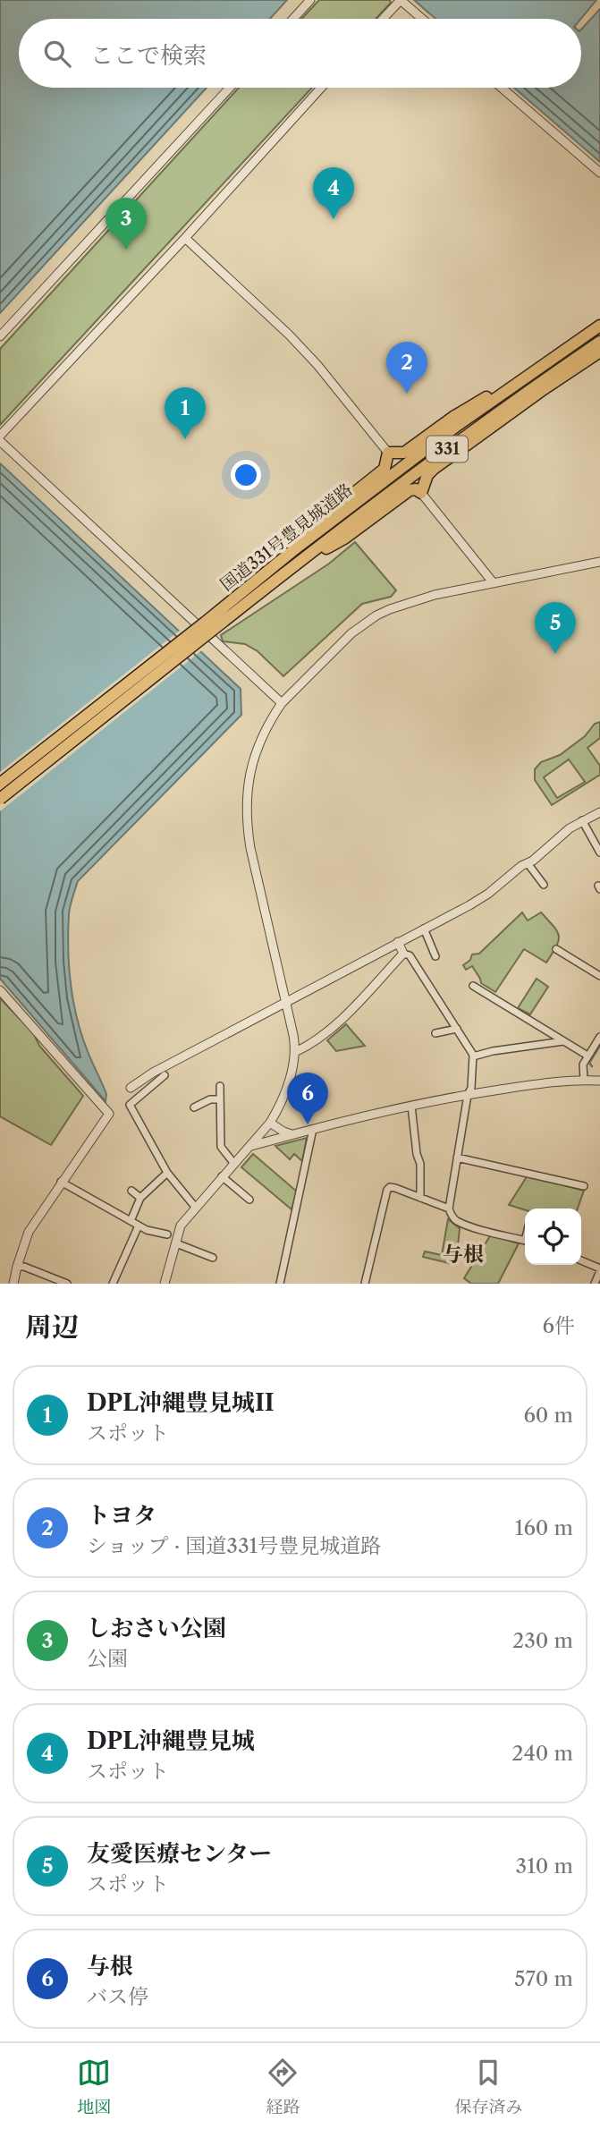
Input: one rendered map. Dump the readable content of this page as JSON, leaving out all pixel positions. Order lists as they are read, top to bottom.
{
  "streets": {
    "highway": ["331", "国道331号豊見城道路"]
  },
  "districts": ["与根"],
  "page": {
    "search": "ここで検索",
    "pins": [
      "4",
      "3",
      "2",
      "1",
      "5",
      "6"
    ],
    "heading": ["周辺", "6件"],
    "list": [
      {
        "mark": "1",
        "name": "DPL沖縄豊見城II",
        "note": "スポット",
        "value": "60 m"
      },
      {
        "mark": "2",
        "name": "トヨタ",
        "note": "ショップ · 国道331号豊見城道路",
        "value": "160 m"
      },
      {
        "mark": "3",
        "name": "しおさい公園",
        "note": "公園",
        "value": "230 m"
      },
      {
        "mark": "4",
        "name": "DPL沖縄豊見城",
        "note": "スポット",
        "value": "240 m"
      },
      {
        "mark": "5",
        "name": "友愛医療センター",
        "note": "スポット",
        "value": "310 m"
      },
      {
        "mark": "6",
        "name": "与根",
        "note": "バス停",
        "value": "570 m"
      }
    ],
    "nav": ["地図", "経路", "保存済み"]
  }
}
